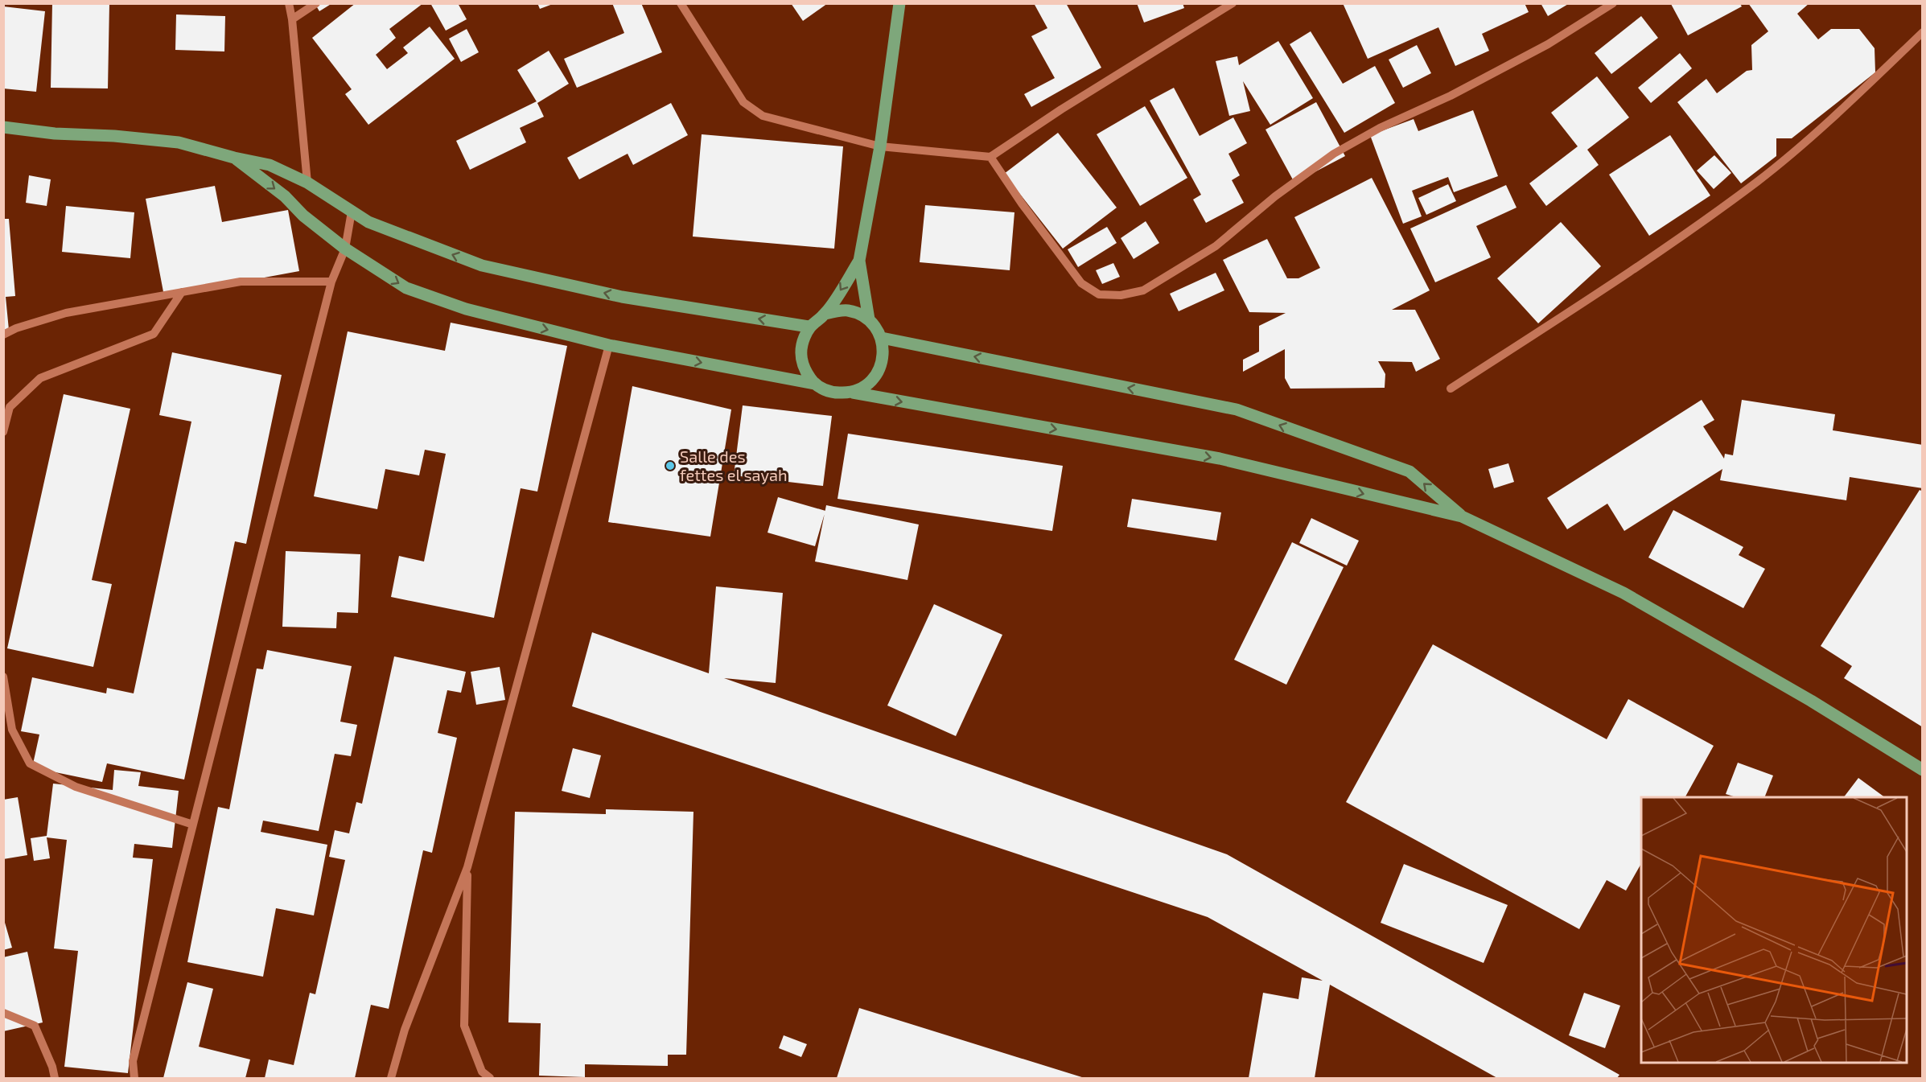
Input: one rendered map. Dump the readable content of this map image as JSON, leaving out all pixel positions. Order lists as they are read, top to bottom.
{
  "places": ["Salle des fettes el sayah"]
}
